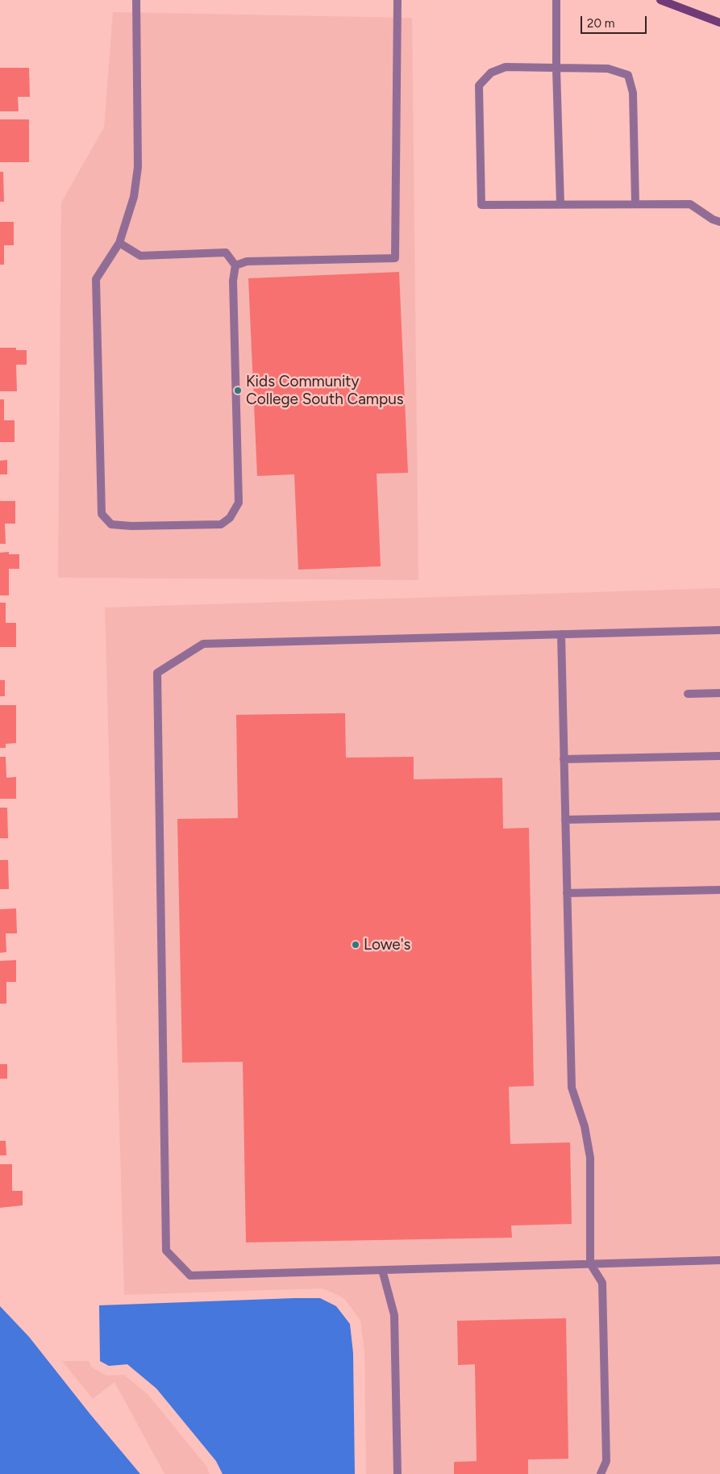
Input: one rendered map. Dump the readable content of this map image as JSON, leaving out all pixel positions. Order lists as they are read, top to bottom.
{
  "places": ["Kids Community College South Campus", "Lowe's"],
  "scale_bar": "20 m"
}
